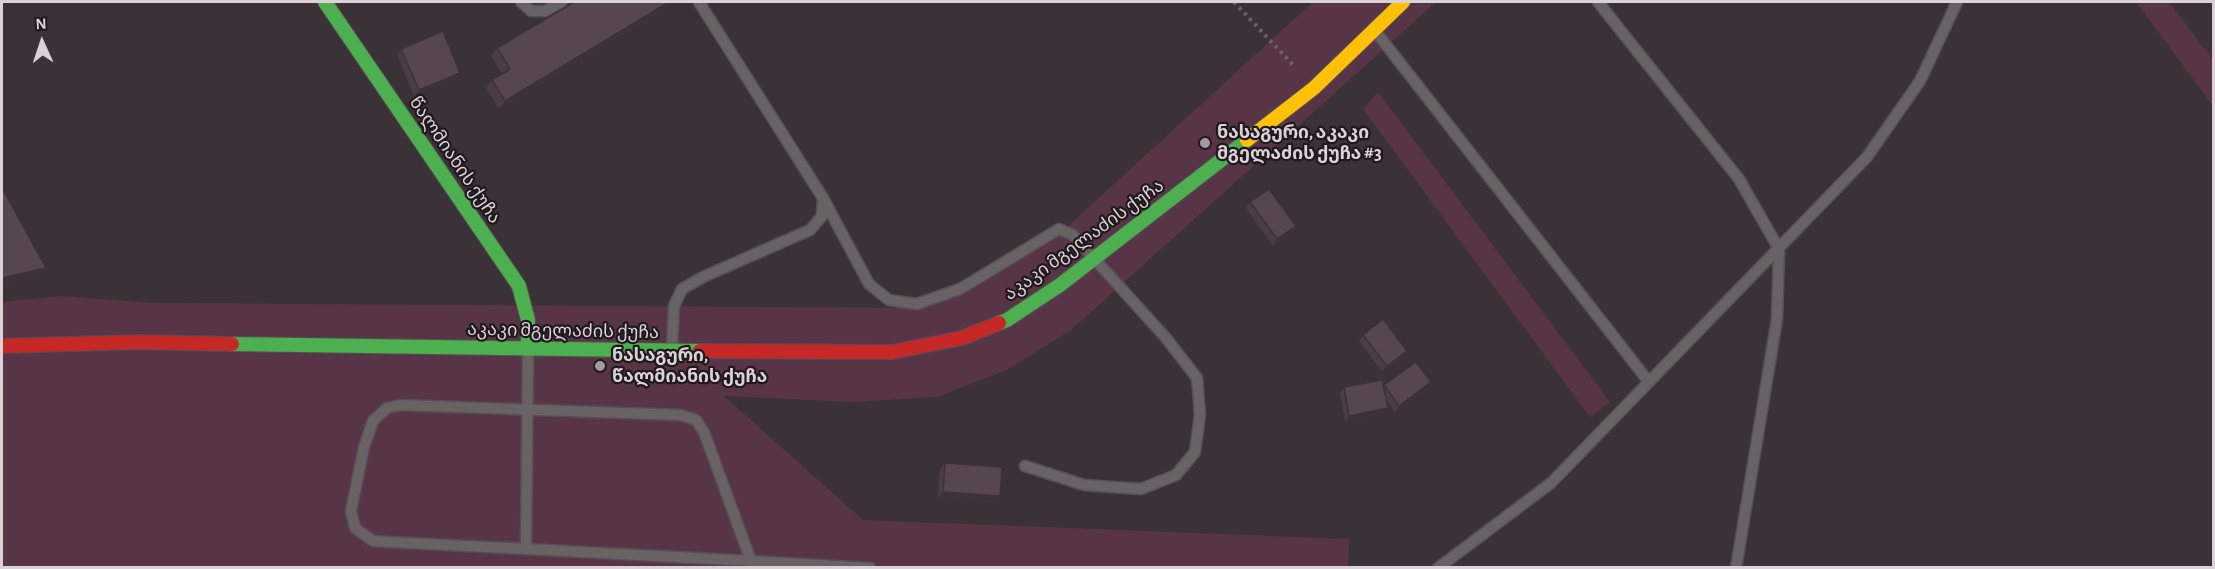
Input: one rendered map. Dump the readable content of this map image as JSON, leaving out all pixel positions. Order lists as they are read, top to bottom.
{
  "streets": {
    "street": ["წალმიანის ქუჩა", "აკაკი მგელაძის ქუჩა"]
  },
  "crossings": [
    ["წალმიანის ქუჩა", "აკაკი მგელაძის ქუჩა"]
  ],
  "places": ["ნასაგური, აკაკი მგელაძის ქუჩა #3", "ნასაგური, წალმიანის ქუჩა"],
  "north": "top"
}
